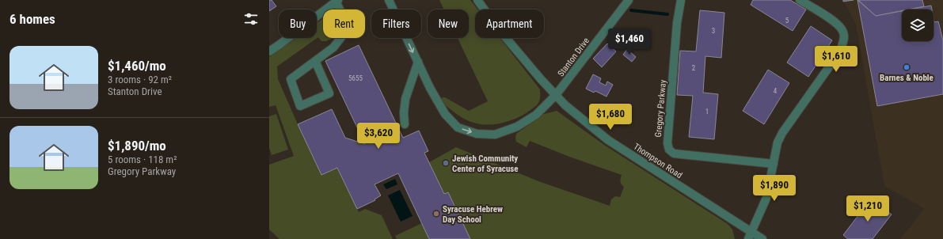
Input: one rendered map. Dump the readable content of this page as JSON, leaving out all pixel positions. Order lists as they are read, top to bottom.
{
  "streets": {
    "street": ["Stanton Drive", "Gregory Parkway", "Thompson Road"]
  },
  "crossings": [
    ["Stanton Drive", "Thompson Road"]
  ],
  "places": ["Barnes & Noble", "Jewish Community Center of Syracuse", "Syracuse Hebrew Day School"],
  "house_numbers": [
    "5",
    "3",
    "2",
    "5655",
    "4",
    "1"
  ],
  "page": {
    "heading": "6 homes",
    "chip": [
      "Buy",
      "Rent",
      "Filters",
      "New",
      "Apartment"
    ],
    "price": [
      "$1,460",
      "$1,610",
      "$1,680",
      "$3,620",
      "$1,890",
      "$1,210"
    ],
    "list": [
      {
        "name": "$1,460/mo",
        "note": "3 rooms · 92 m² · Stanton Drive"
      },
      {
        "name": "$1,890/mo",
        "note": "5 rooms · 118 m² · Gregory Parkway"
      }
    ]
  }
}
